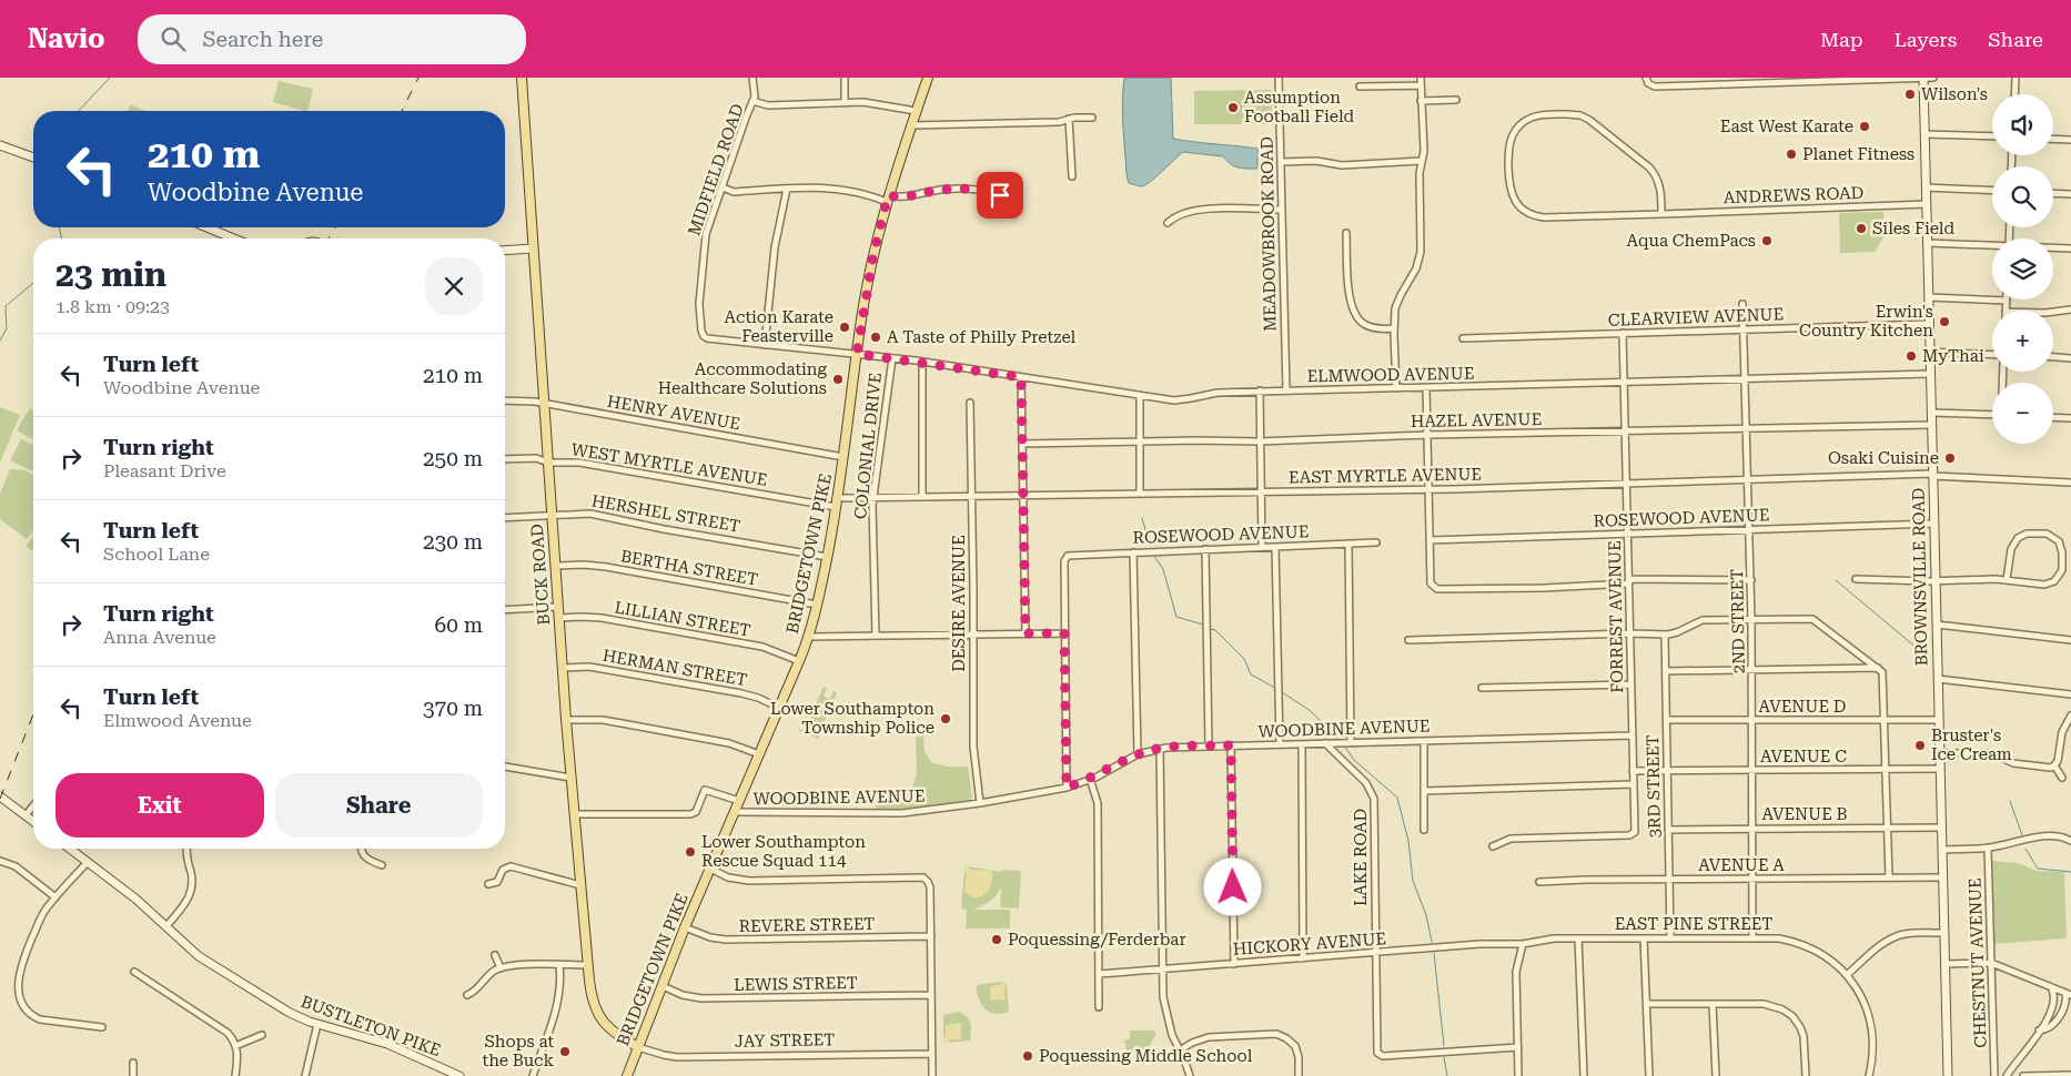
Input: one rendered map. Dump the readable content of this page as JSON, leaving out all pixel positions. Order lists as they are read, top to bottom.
{
  "streets": {
    "main road": ["BRIDGETOWN PIKE", "BUCK ROAD"],
    "street": [
      "MIDFIELD ROAD",
      "ANDREWS ROAD",
      "MEADOWBROOK ROAD",
      "CLEARVIEW AVENUE",
      "ELMWOOD AVENUE",
      "HENRY AVENUE",
      "HAZEL AVENUE",
      "COLONIAL DRIVE",
      "WEST MYRTLE AVENUE",
      "EAST MYRTLE AVENUE",
      "HERSHEL STREET",
      "ROSEWOOD AVENUE",
      "BERTHA STREET",
      "BROWNSVILLE ROAD",
      "DESIRE AVENUE",
      "FORREST AVENUE",
      "LILLIAN STREET",
      "2ND STREET",
      "HERMAN STREET",
      "AVENUE D",
      "WOODBINE AVENUE",
      "AVENUE C",
      "3RD STREET",
      "AVENUE B",
      "LAKE ROAD",
      "AVENUE A",
      "EAST PINE STREET",
      "REVERE STREET",
      "HICKORY AVENUE",
      "CHESTNUT AVENUE",
      "LEWIS STREET",
      "BUSTLETON PIKE",
      "JAY STREET"
    ]
  },
  "crossings": [
    ["MIDFIELD ROAD", "ELMWOOD AVENUE"],
    ["ANDREWS ROAD", "BROWNSVILLE ROAD"],
    ["MEADOWBROOK ROAD", "ELMWOOD AVENUE"],
    ["CLEARVIEW AVENUE", "BROWNSVILLE ROAD"],
    ["CLEARVIEW AVENUE", "FORREST AVENUE"],
    ["CLEARVIEW AVENUE", "2ND STREET"],
    ["ELMWOOD AVENUE", "COLONIAL DRIVE"],
    ["ELMWOOD AVENUE", "BRIDGETOWN PIKE"],
    ["ELMWOOD AVENUE", "BROWNSVILLE ROAD"],
    ["ELMWOOD AVENUE", "FORREST AVENUE"],
    ["ELMWOOD AVENUE", "2ND STREET"],
    ["HENRY AVENUE", "BRIDGETOWN PIKE"],
    ["HENRY AVENUE", "BUCK ROAD"],
    ["HAZEL AVENUE", "BROWNSVILLE ROAD"],
    ["HAZEL AVENUE", "FORREST AVENUE"],
    ["HAZEL AVENUE", "2ND STREET"],
    ["COLONIAL DRIVE", "EAST MYRTLE AVENUE"],
    ["WEST MYRTLE AVENUE", "EAST MYRTLE AVENUE"],
    ["WEST MYRTLE AVENUE", "BRIDGETOWN PIKE"],
    ["WEST MYRTLE AVENUE", "BUCK ROAD"],
    ["EAST MYRTLE AVENUE", "BRIDGETOWN PIKE"],
    ["EAST MYRTLE AVENUE", "BROWNSVILLE ROAD"],
    ["EAST MYRTLE AVENUE", "DESIRE AVENUE"],
    ["EAST MYRTLE AVENUE", "FORREST AVENUE"],
    ["EAST MYRTLE AVENUE", "2ND STREET"],
    ["HERSHEL STREET", "BRIDGETOWN PIKE"],
    ["HERSHEL STREET", "BUCK ROAD"],
    ["ROSEWOOD AVENUE", "BROWNSVILLE ROAD"],
    ["ROSEWOOD AVENUE", "FORREST AVENUE"],
    ["ROSEWOOD AVENUE", "2ND STREET"],
    ["BRIDGETOWN PIKE", "BERTHA STREET"],
    ["BRIDGETOWN PIKE", "BUCK ROAD"],
    ["BRIDGETOWN PIKE", "LILLIAN STREET"],
    ["BRIDGETOWN PIKE", "HERMAN STREET"],
    ["BRIDGETOWN PIKE", "WOODBINE AVENUE"],
    ["BRIDGETOWN PIKE", "REVERE STREET"],
    ["BRIDGETOWN PIKE", "LEWIS STREET"],
    ["BRIDGETOWN PIKE", "JAY STREET"],
    ["BERTHA STREET", "BUCK ROAD"],
    ["BUCK ROAD", "LILLIAN STREET"],
    ["BUCK ROAD", "HERMAN STREET"],
    ["BUCK ROAD", "JAY STREET"],
    ["BROWNSVILLE ROAD", "AVENUE D"],
    ["BROWNSVILLE ROAD", "AVENUE C"],
    ["BROWNSVILLE ROAD", "AVENUE B"],
    ["BROWNSVILLE ROAD", "AVENUE A"],
    ["DESIRE AVENUE", "WOODBINE AVENUE"],
    ["FORREST AVENUE", "WOODBINE AVENUE"],
    ["FORREST AVENUE", "AVENUE C"],
    ["2ND STREET", "AVENUE D"],
    ["2ND STREET", "AVENUE C"],
    ["2ND STREET", "AVENUE B"],
    ["2ND STREET", "AVENUE A"],
    ["2ND STREET", "EAST PINE STREET"],
    ["AVENUE D", "3RD STREET"],
    ["WOODBINE AVENUE", "LAKE ROAD"],
    ["AVENUE C", "3RD STREET"],
    ["3RD STREET", "AVENUE B"],
    ["3RD STREET", "AVENUE A"],
    ["3RD STREET", "EAST PINE STREET"],
    ["LAKE ROAD", "HICKORY AVENUE"],
    ["EAST PINE STREET", "HICKORY AVENUE"]
  ],
  "places": [
    "Wilson's",
    "Assumption Football Field",
    "East West Karate",
    "Planet Fitness",
    "Siles Field",
    "Aqua ChemPacs",
    "Erwin's Country Kitchen",
    "Action Karate Feasterville",
    "A Taste of Philly Pretzel",
    "MyThai",
    "Accommodating Healthcare Solutions",
    "Osaki Cuisine",
    "Lower Southampton Township Police",
    "Bruster's Ice Cream",
    "Lower Southampton Rescue Squad 114",
    "Poquessing/Ferderbar",
    "Shops at the Buck",
    "Poquessing Middle School"
  ],
  "page": {
    "header": "Navio",
    "search": "Search here",
    "nav": ["Map", "Layers", "Share"],
    "map_buttons": ["+", "−"],
    "turn": ["210 m", "Woodbine Avenue"],
    "heading": ["23 min", "1.8 km · 09:23"],
    "list": [
      {
        "name": "Turn left",
        "note": "Woodbine Avenue",
        "value": "210 m"
      },
      {
        "name": "Turn right",
        "note": "Pleasant Drive",
        "value": "250 m"
      },
      {
        "name": "Turn left",
        "note": "School Lane",
        "value": "230 m"
      },
      {
        "name": "Turn right",
        "note": "Anna Avenue",
        "value": "60 m"
      },
      {
        "name": "Turn left",
        "note": "Elmwood Avenue",
        "value": "370 m"
      }
    ],
    "buttons": ["Exit", "Share"]
  }
}
